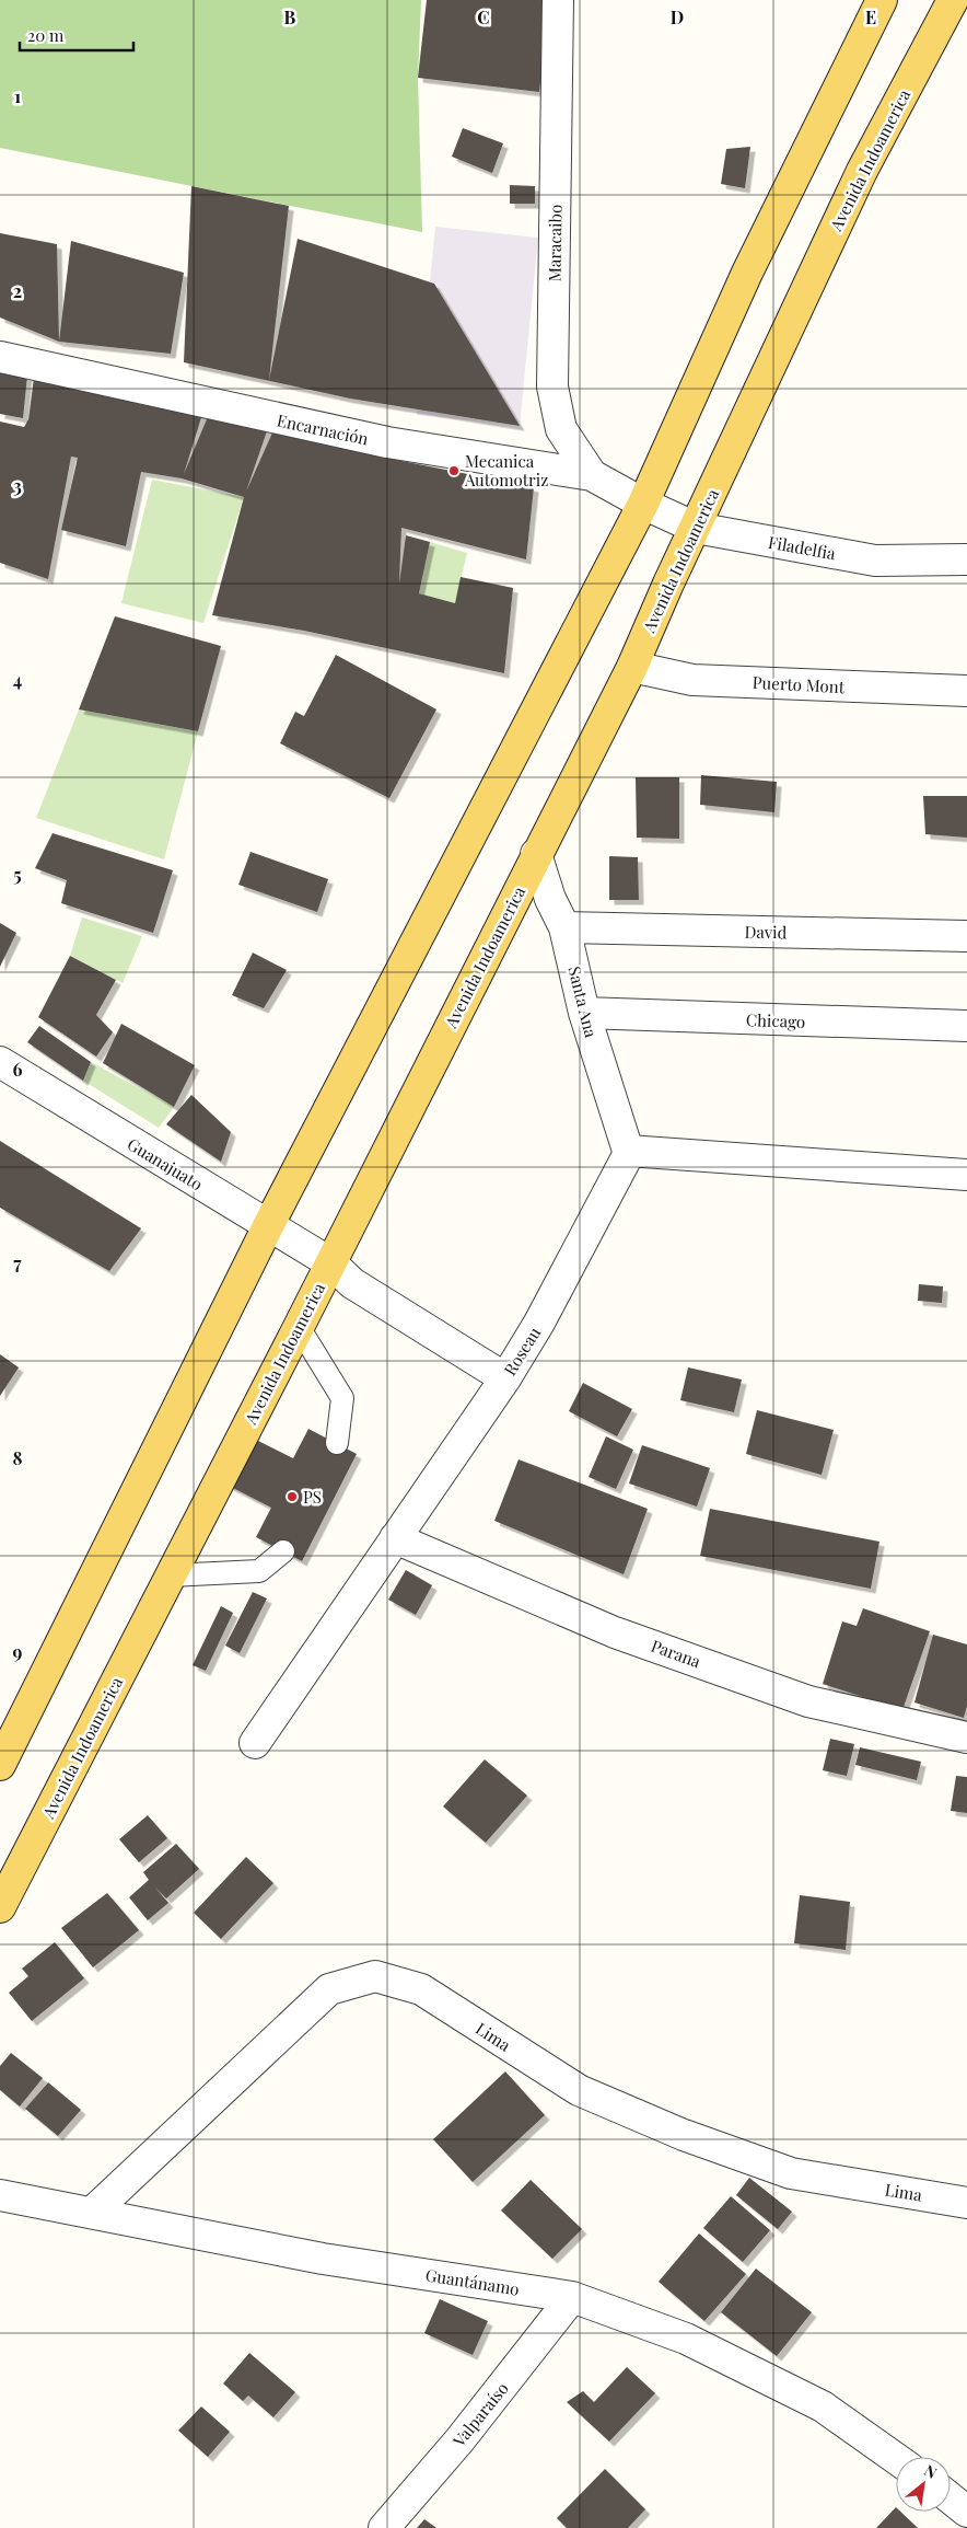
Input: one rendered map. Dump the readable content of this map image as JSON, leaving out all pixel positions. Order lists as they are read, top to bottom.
{
  "streets": {
    "main road": ["Avenida Indoamerica"],
    "street": [
      "Maracaibo",
      "Encarnación",
      "Filadelfia",
      "Puerto Mont",
      "David",
      "Santa Ana",
      "Chicago",
      "Guanajuato",
      "Roseau",
      "Parana",
      "Lima",
      "Guantánamo",
      "Valparaíso"
    ]
  },
  "crossings": [
    ["Avenida Indoamerica", "Filadelfia"],
    ["Avenida Indoamerica", "Puerto Mont"],
    ["Avenida Indoamerica", "Santa Ana"],
    ["Avenida Indoamerica", "Guanajuato"],
    ["Maracaibo", "Encarnación"],
    ["Encarnación", "Filadelfia"],
    ["David", "Santa Ana"],
    ["Santa Ana", "Chicago"],
    ["Santa Ana", "Roseau"],
    ["Guanajuato", "Roseau"],
    ["Roseau", "Parana"],
    ["Lima", "Guantánamo"],
    ["Guantánamo", "Valparaíso"]
  ],
  "places": ["Mecanica Automotriz", "PS"],
  "scale_bar": "20 m",
  "north": "top right",
  "grid": {
    "columns": [
      "B",
      "C",
      "D",
      "E"
    ],
    "rows": [
      "1",
      "2",
      "3",
      "4",
      "5",
      "6",
      "7",
      "8",
      "9"
    ]
  }
}
